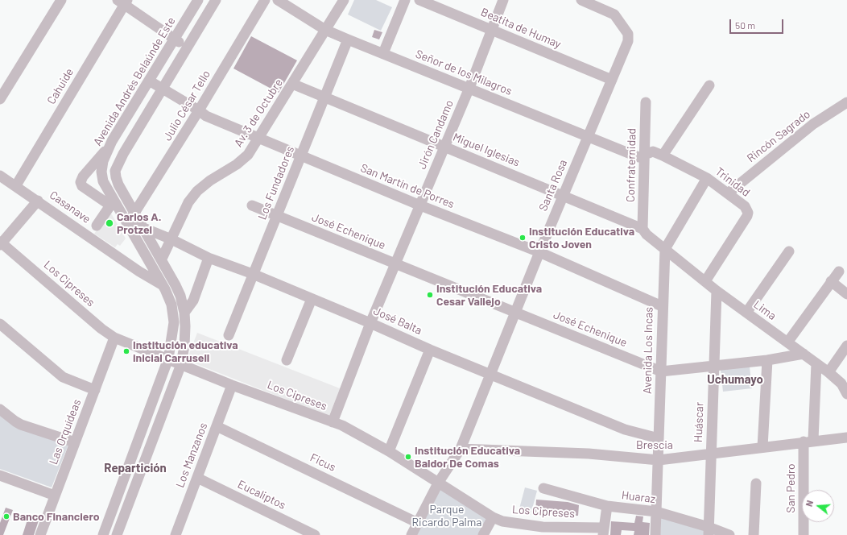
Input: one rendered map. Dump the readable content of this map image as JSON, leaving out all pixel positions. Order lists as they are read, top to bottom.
{
  "streets": {
    "street": [
      "Beatita de Humay",
      "Señor de los Milagros",
      "Avenida Andrés Belaúnde Este",
      "Cahuide",
      "Julio César Tello",
      "Av. 3 de Octubre",
      "Jirón Candamo",
      "Rincón Sagrado",
      "Miguel Iglesias",
      "Confraternidad",
      "Trinidad",
      "Los Fundadores",
      "Santa Rosa",
      "San Martín de Porres",
      "Casanave",
      "José Echenique",
      "Los Cipreses",
      "Lima",
      "José Balta",
      "Avenida Los Incas",
      "Huáscar",
      "Las Orquídeas",
      "Brescia",
      "Los Manzanos",
      "Ficus",
      "San Pedro",
      "Eucaliptos",
      "Huaraz"
    ]
  },
  "crossings": [
    ["Beatita de Humay", "Jirón Candamo"],
    ["Beatita de Humay", "Santa Rosa"],
    ["Señor de los Milagros", "Av. 3 de Octubre"],
    ["Señor de los Milagros", "Jirón Candamo"],
    ["Señor de los Milagros", "Confraternidad"],
    ["Señor de los Milagros", "Trinidad"],
    ["Señor de los Milagros", "Los Fundadores"],
    ["Señor de los Milagros", "Santa Rosa"],
    ["Avenida Andrés Belaúnde Este", "Julio César Tello"],
    ["Avenida Andrés Belaúnde Este", "San Martín de Porres"],
    ["Avenida Andrés Belaúnde Este", "Casanave"],
    ["Avenida Andrés Belaúnde Este", "Los Cipreses"],
    ["Avenida Andrés Belaúnde Este", "José Balta"],
    ["Cahuide", "Casanave"],
    ["Julio César Tello", "San Martín de Porres"],
    ["Julio César Tello", "José Balta"],
    ["Av. 3 de Octubre", "Miguel Iglesias"],
    ["Av. 3 de Octubre", "San Martín de Porres"],
    ["Av. 3 de Octubre", "José Balta"],
    ["Jirón Candamo", "Miguel Iglesias"],
    ["Jirón Candamo", "San Martín de Porres"],
    ["Jirón Candamo", "José Echenique"],
    ["Jirón Candamo", "Los Cipreses"],
    ["Jirón Candamo", "José Balta"],
    ["Rincón Sagrado", "Trinidad"],
    ["Miguel Iglesias", "Confraternidad"],
    ["Miguel Iglesias", "Los Fundadores"],
    ["Miguel Iglesias", "Santa Rosa"],
    ["Miguel Iglesias", "Lima"],
    ["Miguel Iglesias", "Avenida Los Incas"],
    ["Confraternidad", "Trinidad"],
    ["Trinidad", "Lima"],
    ["Trinidad", "Avenida Los Incas"],
    ["Los Fundadores", "San Martín de Porres"],
    ["Los Fundadores", "José Echenique"],
    ["Los Fundadores", "José Balta"],
    ["Santa Rosa", "San Martín de Porres"],
    ["Santa Rosa", "José Echenique"],
    ["Santa Rosa", "Los Cipreses"],
    ["Santa Rosa", "José Balta"],
    ["Santa Rosa", "Brescia"],
    ["Santa Rosa", "Ficus"],
    ["San Martín de Porres", "Avenida Los Incas"],
    ["José Echenique", "Lima"],
    ["José Echenique", "Avenida Los Incas"],
    ["José Echenique", "Huáscar"],
    ["Los Cipreses", "Las Orquídeas"],
    ["Los Cipreses", "Los Manzanos"],
    ["Lima", "Avenida Los Incas"],
    ["Lima", "Huáscar"],
    ["Lima", "San Pedro"],
    ["José Balta", "Avenida Los Incas"],
    ["Avenida Los Incas", "Brescia"],
    ["Avenida Los Incas", "Huaraz"],
    ["Huáscar", "Brescia"],
    ["Huáscar", "Huaraz"],
    ["Brescia", "San Pedro"],
    ["Los Manzanos", "Ficus"],
    ["Los Manzanos", "Eucaliptos"]
  ],
  "districts": ["Uchumayo", "Repartición"],
  "parks": ["Parque Ricardo Palma"],
  "places": [
    "Carlos A. Protzel",
    "Institución Educativa Cristo Joven",
    "Institución Educativa Cesar Vallejo",
    "Institución educativa inicial Carrusell",
    "Institución Educativa Baldor De Comas",
    "Banco Financiero"
  ],
  "scale_bar": "50 m",
  "north": "left"
}
